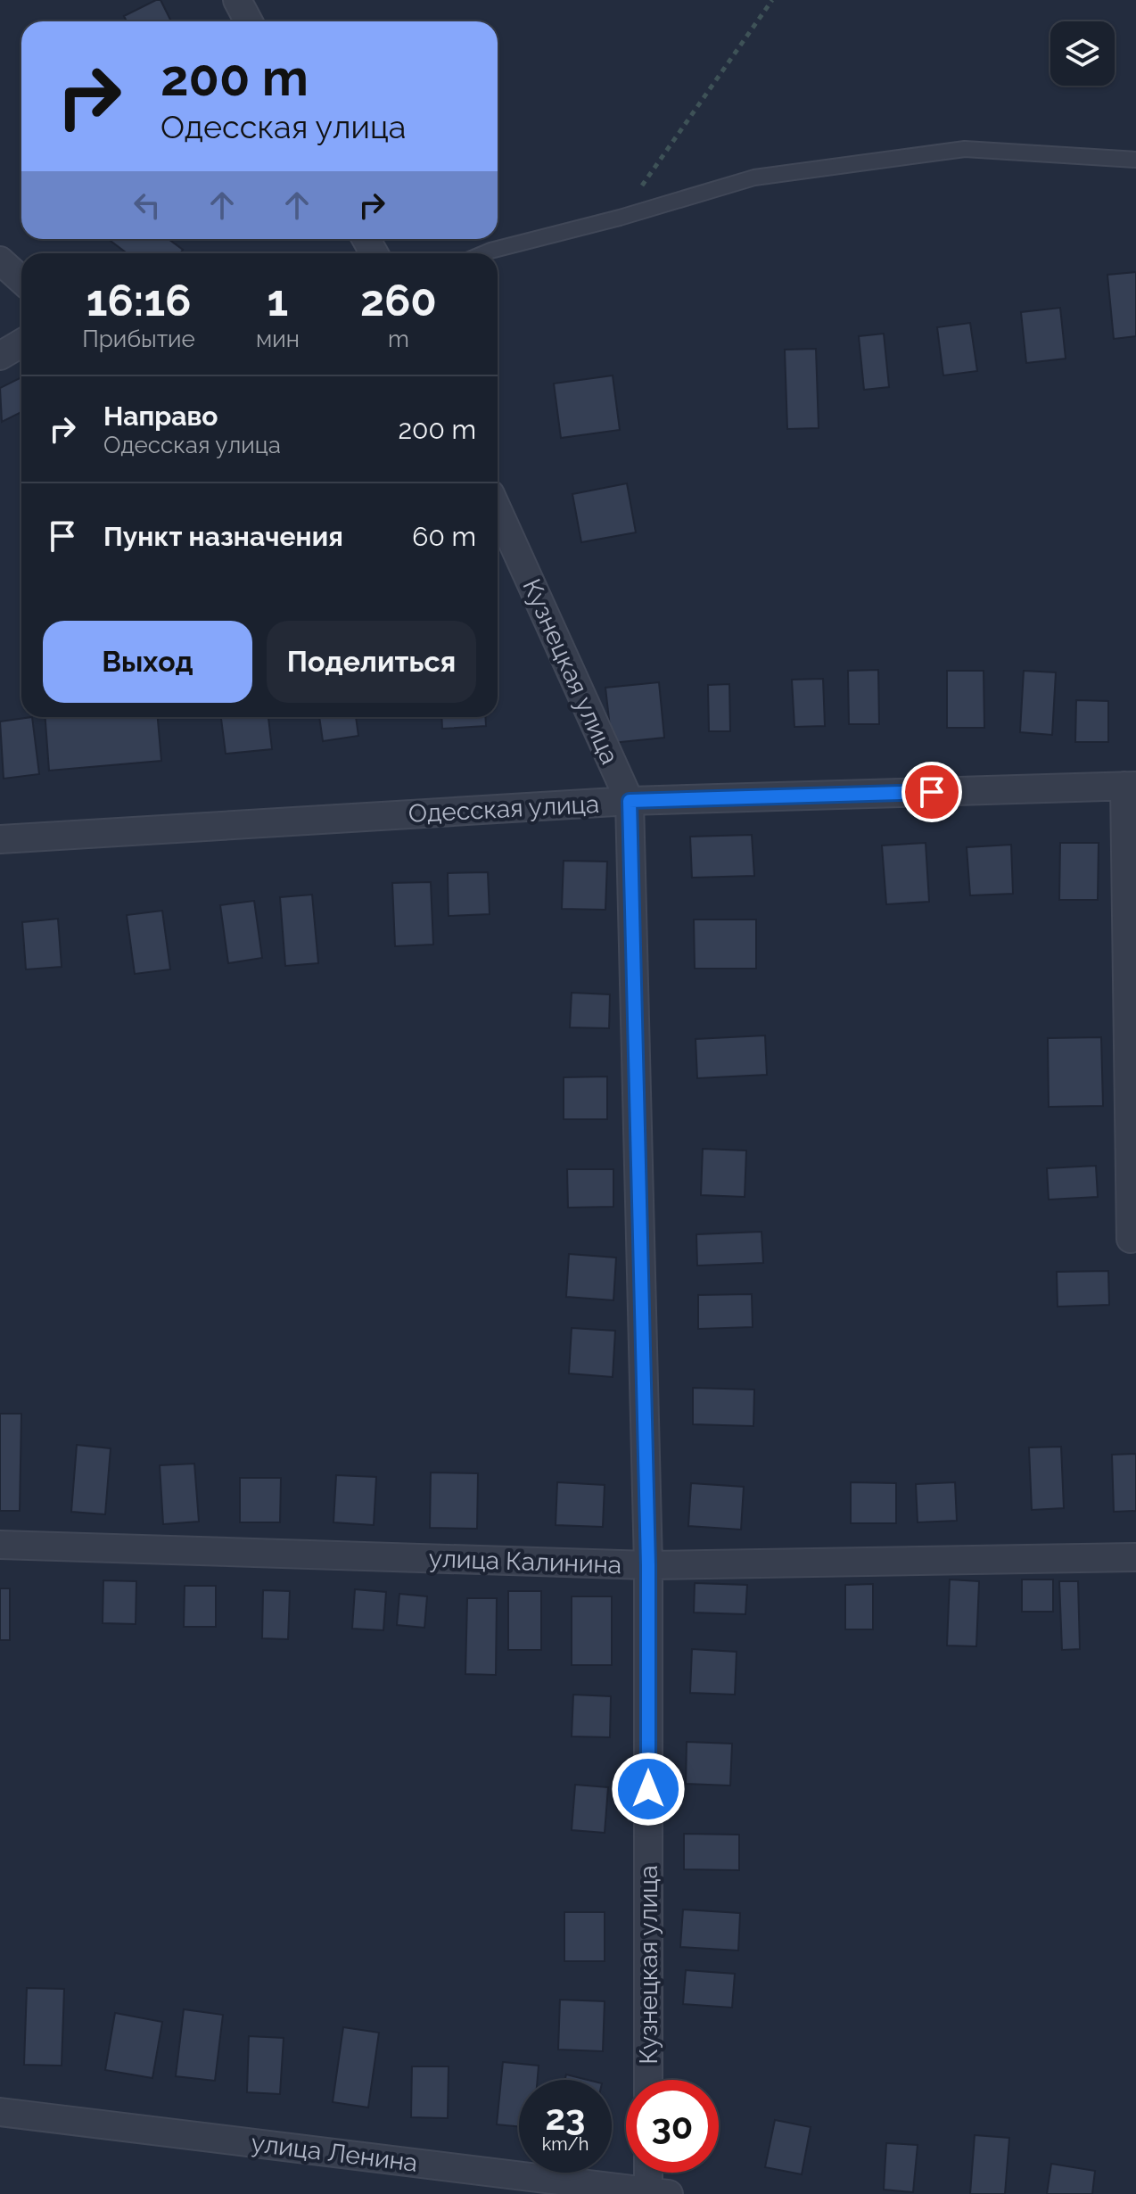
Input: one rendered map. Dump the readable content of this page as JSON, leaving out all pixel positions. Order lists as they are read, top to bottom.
{
  "streets": {
    "street": [
      "Кузнецкая улица",
      "Одесская улица",
      "улица Калинина",
      "улица Ленина"
    ]
  },
  "crossings": [
    ["Кузнецкая улица", "Одесская улица"],
    ["Кузнецкая улица", "улица Калинина"]
  ],
  "page": {
    "turn": ["200 m", "Одесская улица"],
    "eta": [
      "16:16",
      "Прибытие",
      "1",
      "мин",
      "260",
      "m"
    ],
    "list": [
      {
        "name": "Направо",
        "note": "Одесская улица",
        "value": "200 m"
      },
      {
        "name": "Пункт назначения",
        "value": "60 m"
      }
    ],
    "buttons": ["Выход", "Поделиться"],
    "speed": "23 km/h",
    "limit": "30"
  }
}
